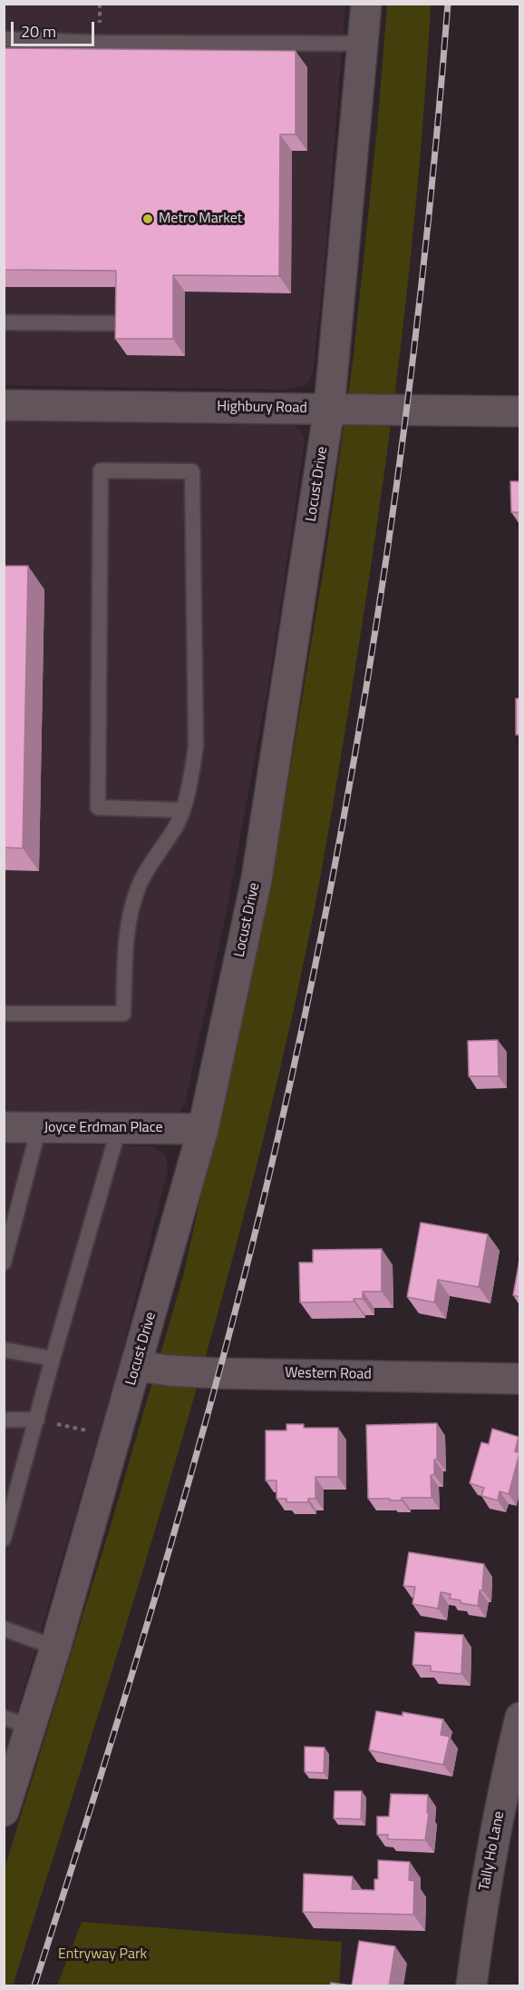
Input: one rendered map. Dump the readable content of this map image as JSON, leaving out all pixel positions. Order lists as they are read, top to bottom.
{
  "streets": {
    "street": [
      "Highbury Road",
      "Locust Drive",
      "Joyce Erdman Place",
      "Western Road",
      "Tally Ho Lane"
    ]
  },
  "crossings": [
    ["Highbury Road", "Locust Drive"],
    ["Locust Drive", "Joyce Erdman Place"],
    ["Locust Drive", "Western Road"]
  ],
  "parks": ["Entryway Park"],
  "places": ["Metro Market"],
  "scale_bar": "20 m"
}
